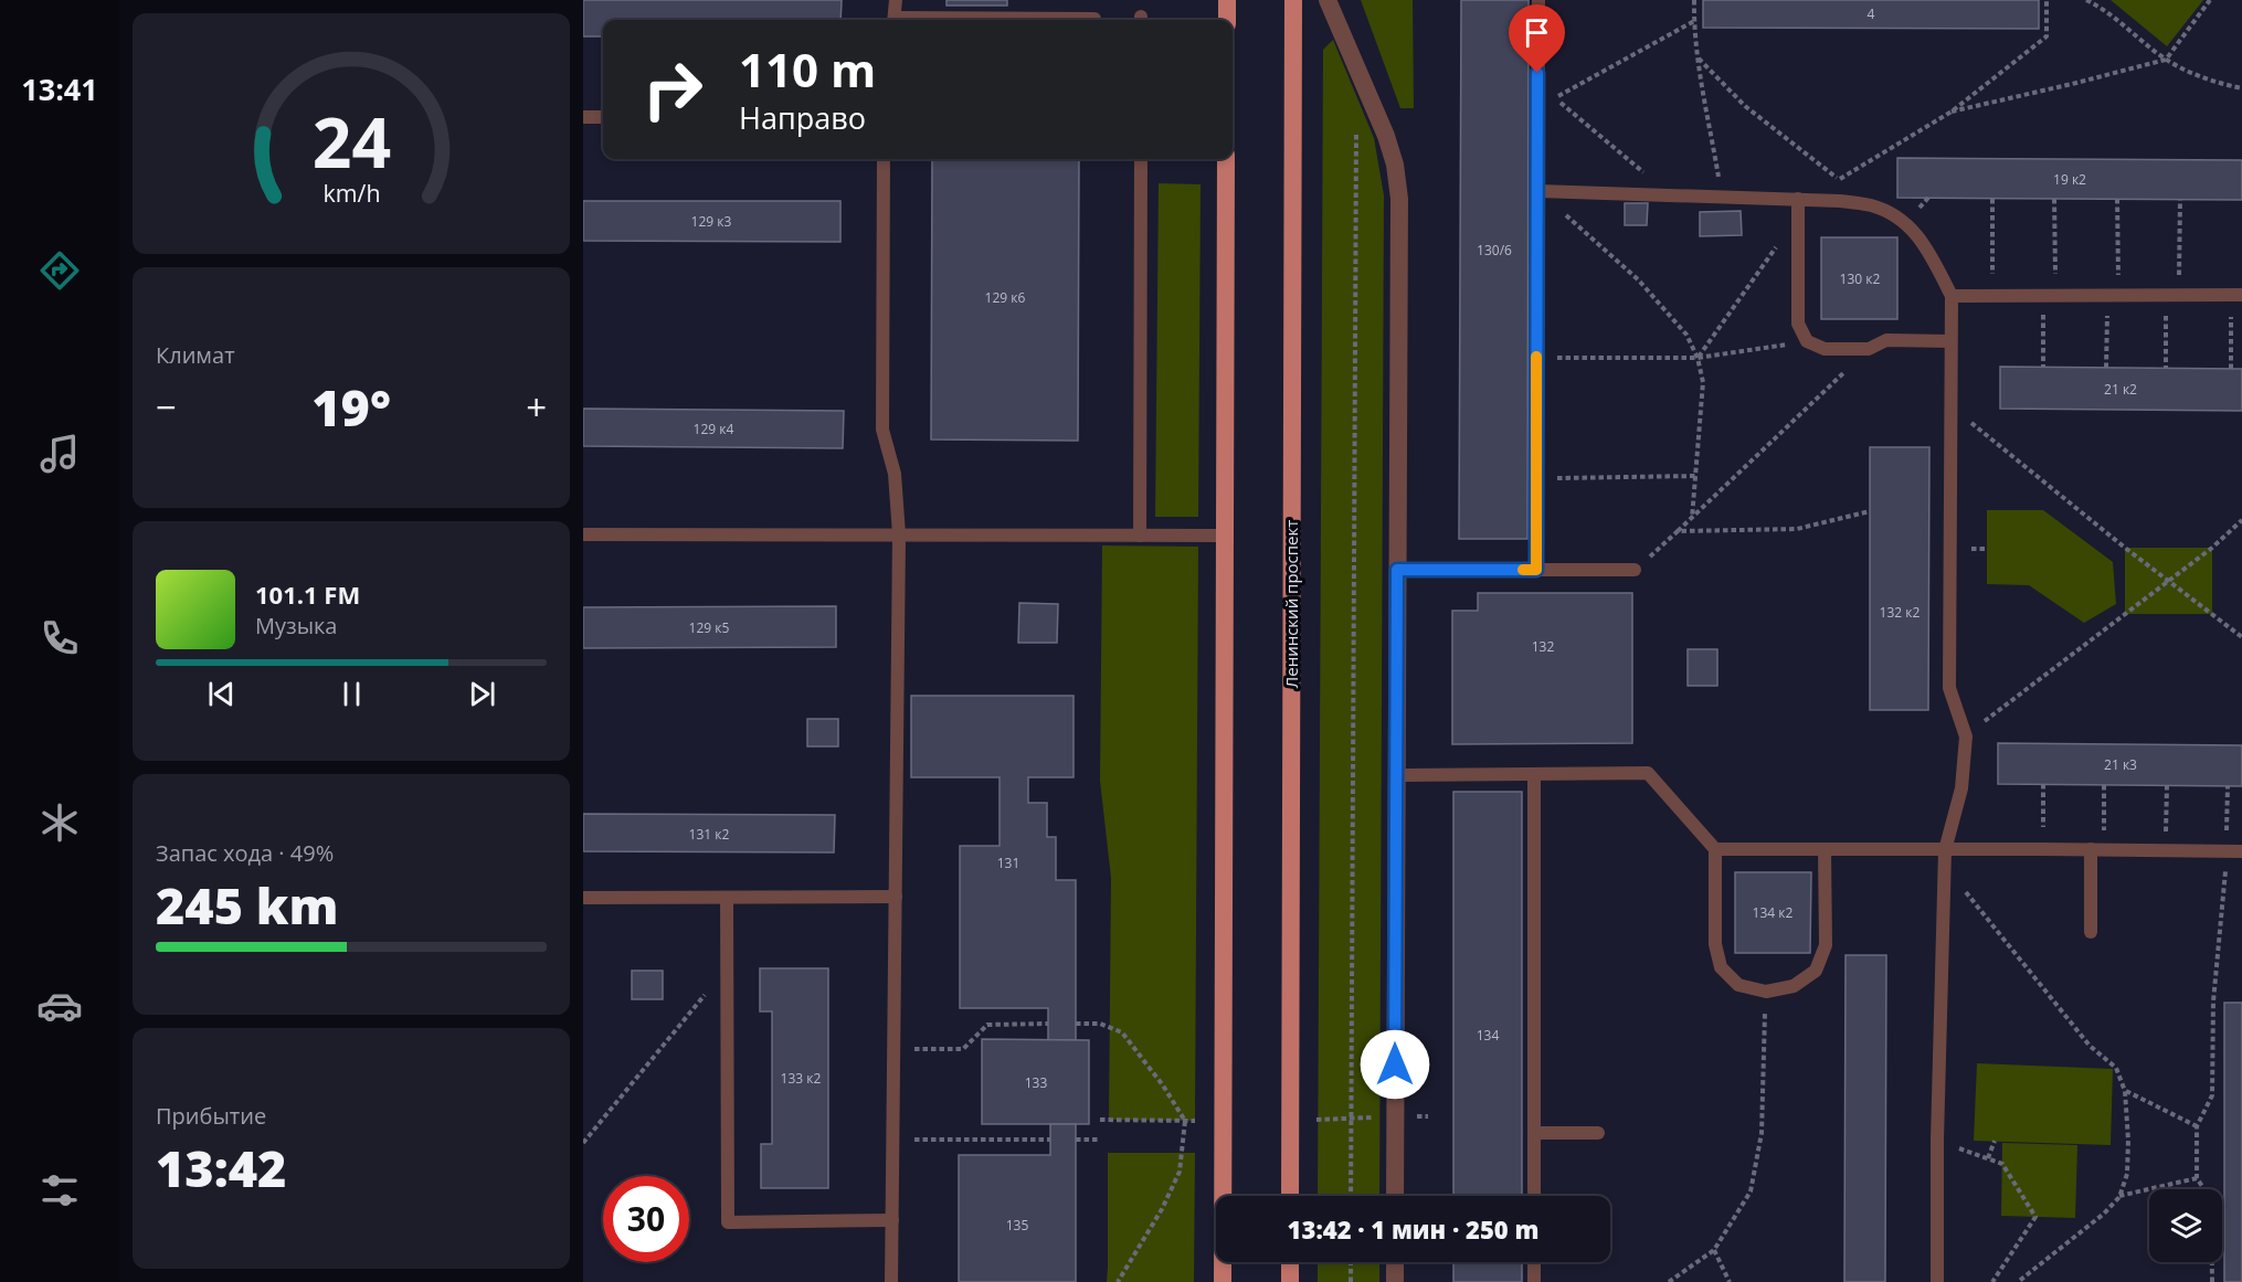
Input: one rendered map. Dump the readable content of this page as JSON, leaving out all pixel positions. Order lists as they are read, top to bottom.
{
  "streets": {
    "main road": ["Ленинский проспект"]
  },
  "house_numbers": [
    "4",
    "19 к2",
    "129 к3",
    "130/6",
    "130 к2",
    "129 к6",
    "21 к2",
    "129 к4",
    "132 к2",
    "129 к5",
    "132",
    "21 к3",
    "131 к2",
    "131",
    "134 к2",
    "134",
    "133 к2",
    "133",
    "135"
  ],
  "page": {
    "tabs": "13:41",
    "turn": ["110 m", "Направо"],
    "tile": [
      "Климат",
      ["Запас хода · 49%", "245 km"],
      ["Прибытие", "13:42"]
    ],
    "heat": ["−", "19°", "+"],
    "song": ["101.1 FM", "Музыка"],
    "limit": "30",
    "trip": "13:42 · 1 мин · 250 m",
    "gauge": ["24", "km/h"]
  }
}
